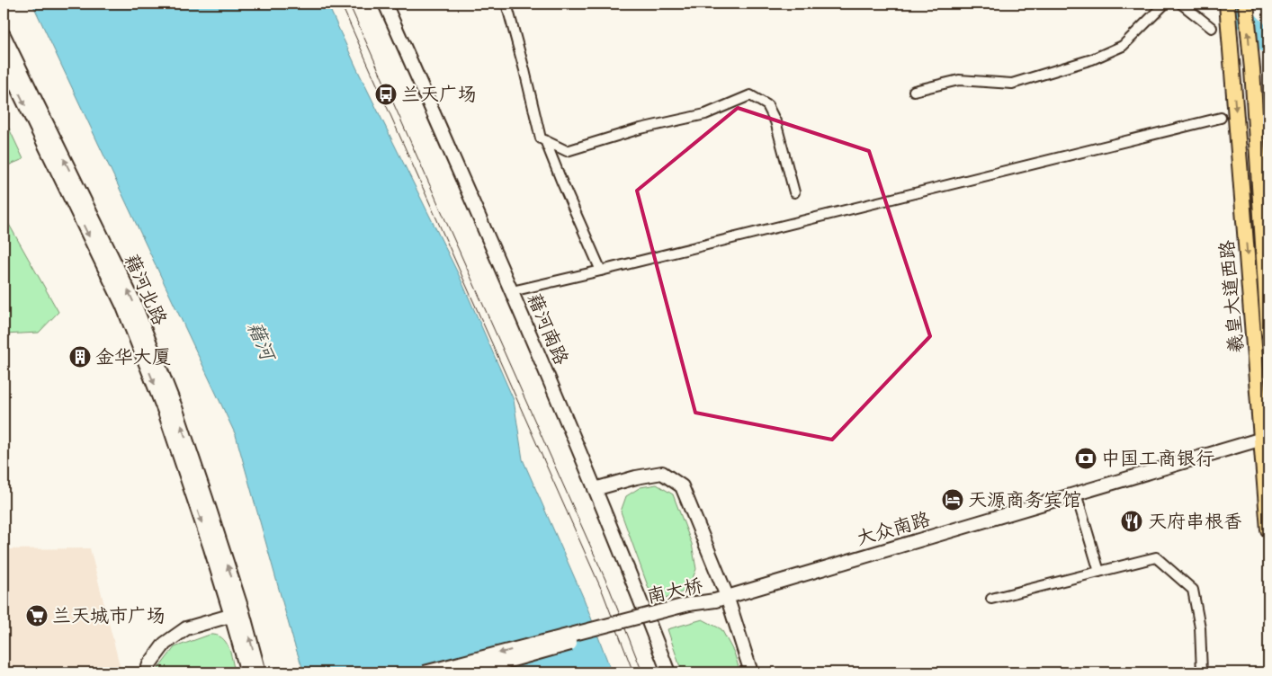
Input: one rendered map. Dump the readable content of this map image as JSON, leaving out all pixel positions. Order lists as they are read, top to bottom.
{
  "streets": {
    "main road": [
      "藉河北路",
      "羲皇大道西路",
      "藉河南路",
      "大众南路",
      "南大桥"
    ]
  },
  "crossings": [
    ["羲皇大道西路", "大众南路"],
    ["大众南路", "南大桥"]
  ],
  "water": ["藉河"],
  "places": {
    "bus stop": ["兰天广场"],
    "building": ["金华大厦"],
    "bank": ["中国工商银行"],
    "hotel": ["天源商务宾馆"],
    "restaurant": ["天府串根香"],
    "supermarket": ["兰天城市广场"]
  }
}
